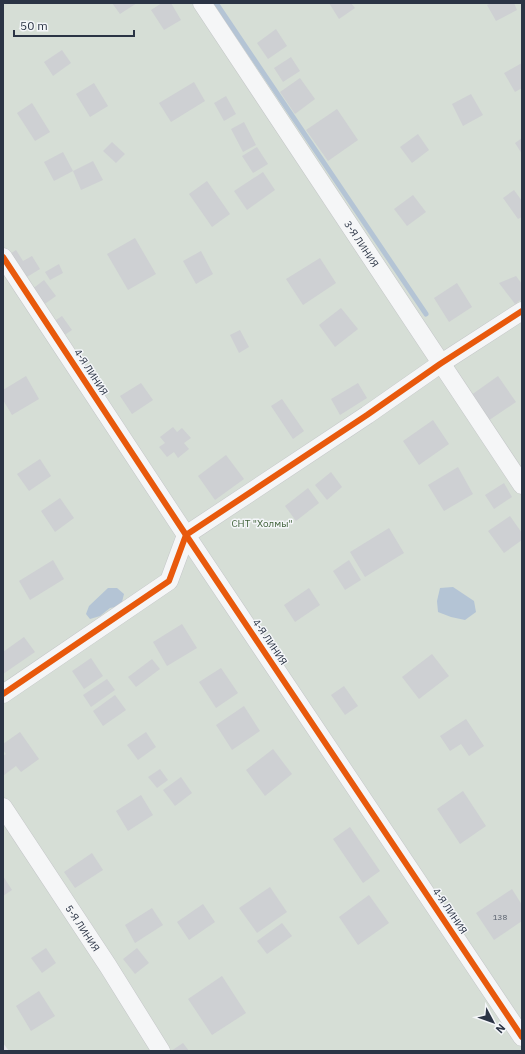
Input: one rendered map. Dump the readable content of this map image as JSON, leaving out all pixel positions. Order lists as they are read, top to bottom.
{
  "streets": {
    "street": ["3-Я ЛИНИЯ", "4-Я ЛИНИЯ", "5-Я ЛИНИЯ"]
  },
  "parks": ["СНТ \"Холмы\""],
  "house_numbers": ["138"],
  "scale_bar": "50 m",
  "north": "bottom right"
}
